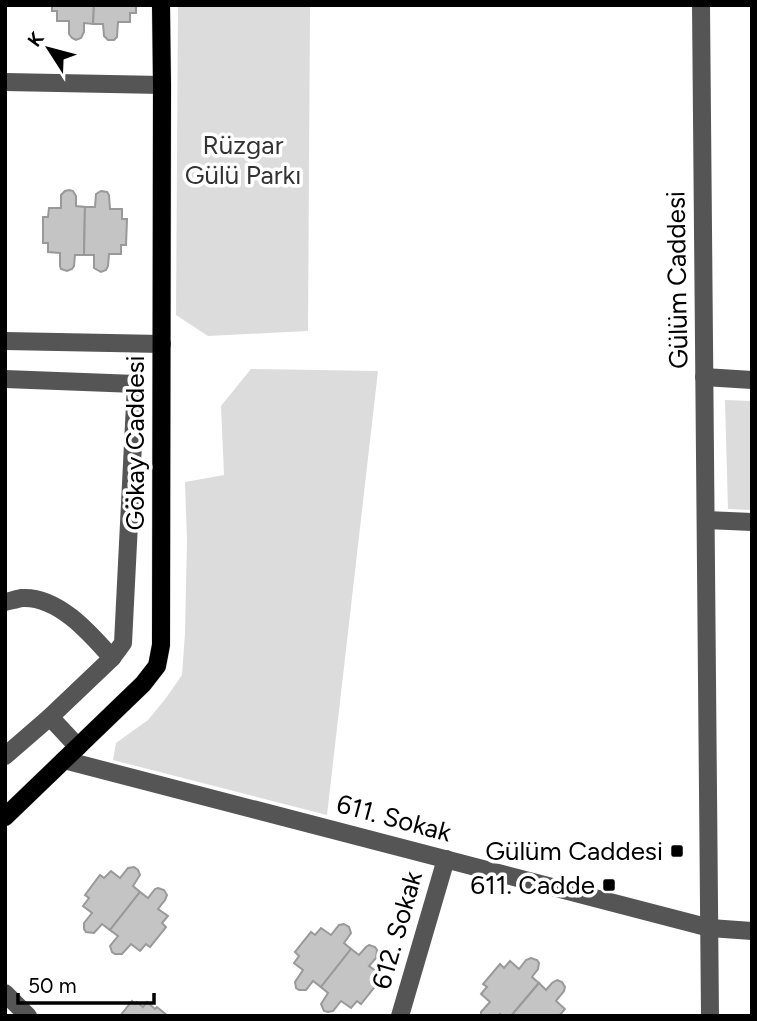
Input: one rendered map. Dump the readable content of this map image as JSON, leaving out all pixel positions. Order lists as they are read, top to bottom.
{
  "streets": {
    "main road": ["Gökay Caddesi"],
    "street": ["Gülüm Caddesi", "611. Sokak", "612. Sokak"]
  },
  "crossings": [
    ["Gülüm Caddesi", "611. Sokak"],
    ["Gökay Caddesi", "611. Sokak"],
    ["611. Sokak", "612. Sokak"]
  ],
  "parks": ["Rüzgar Gülü Parkı"],
  "places": {
    "transit": ["Gülüm Caddesi", "611. Cadde"]
  },
  "scale_bar": "50 m",
  "north": "top left"
}
